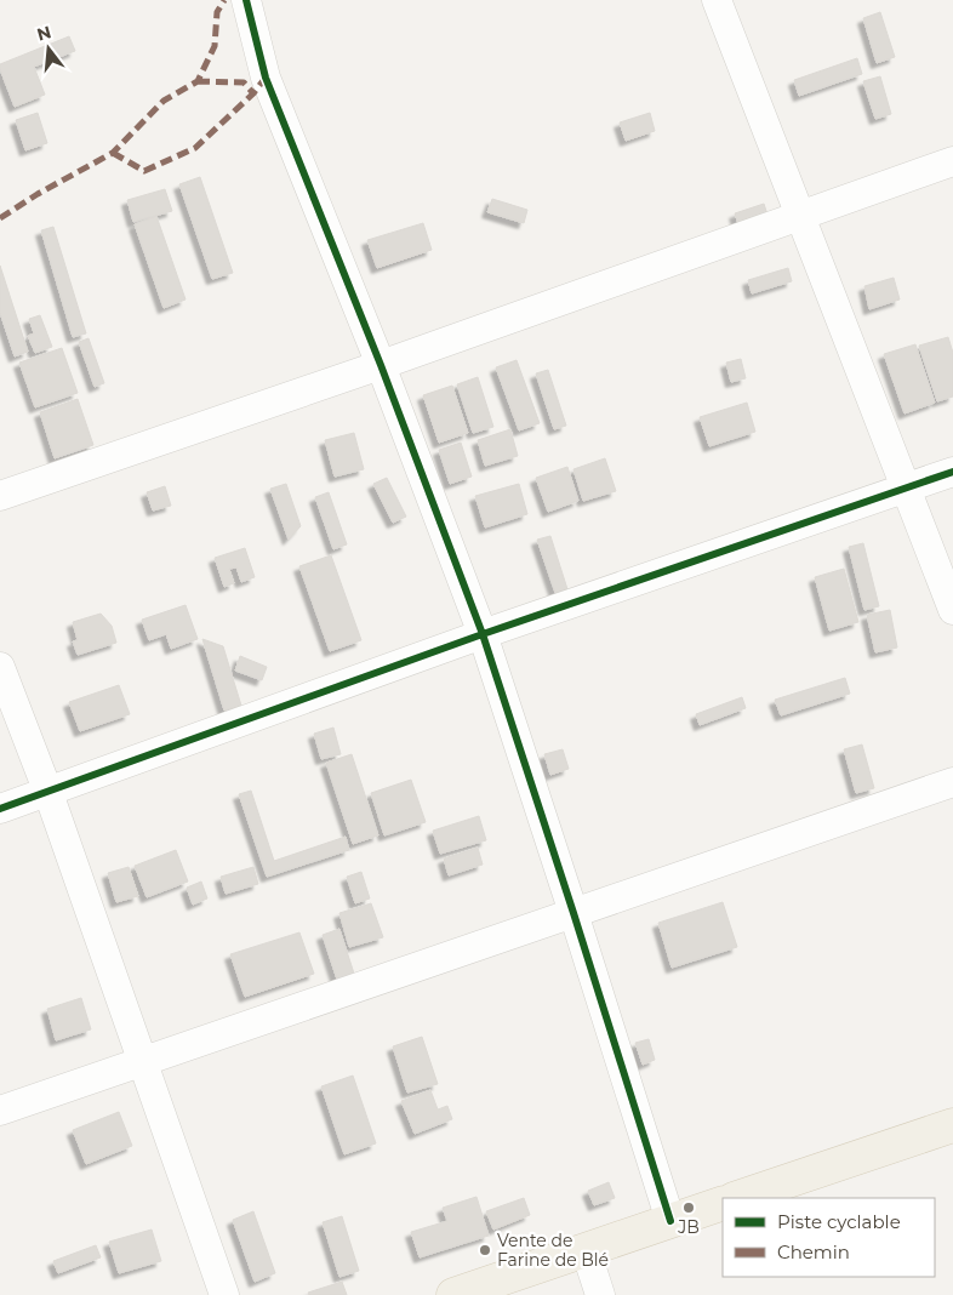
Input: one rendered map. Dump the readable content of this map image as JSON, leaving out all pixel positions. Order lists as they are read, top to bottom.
{
  "places": ["JB", "Vente de Farine de Blé"],
  "legend": ["Piste cyclable", "Chemin"],
  "north": "top"
}
